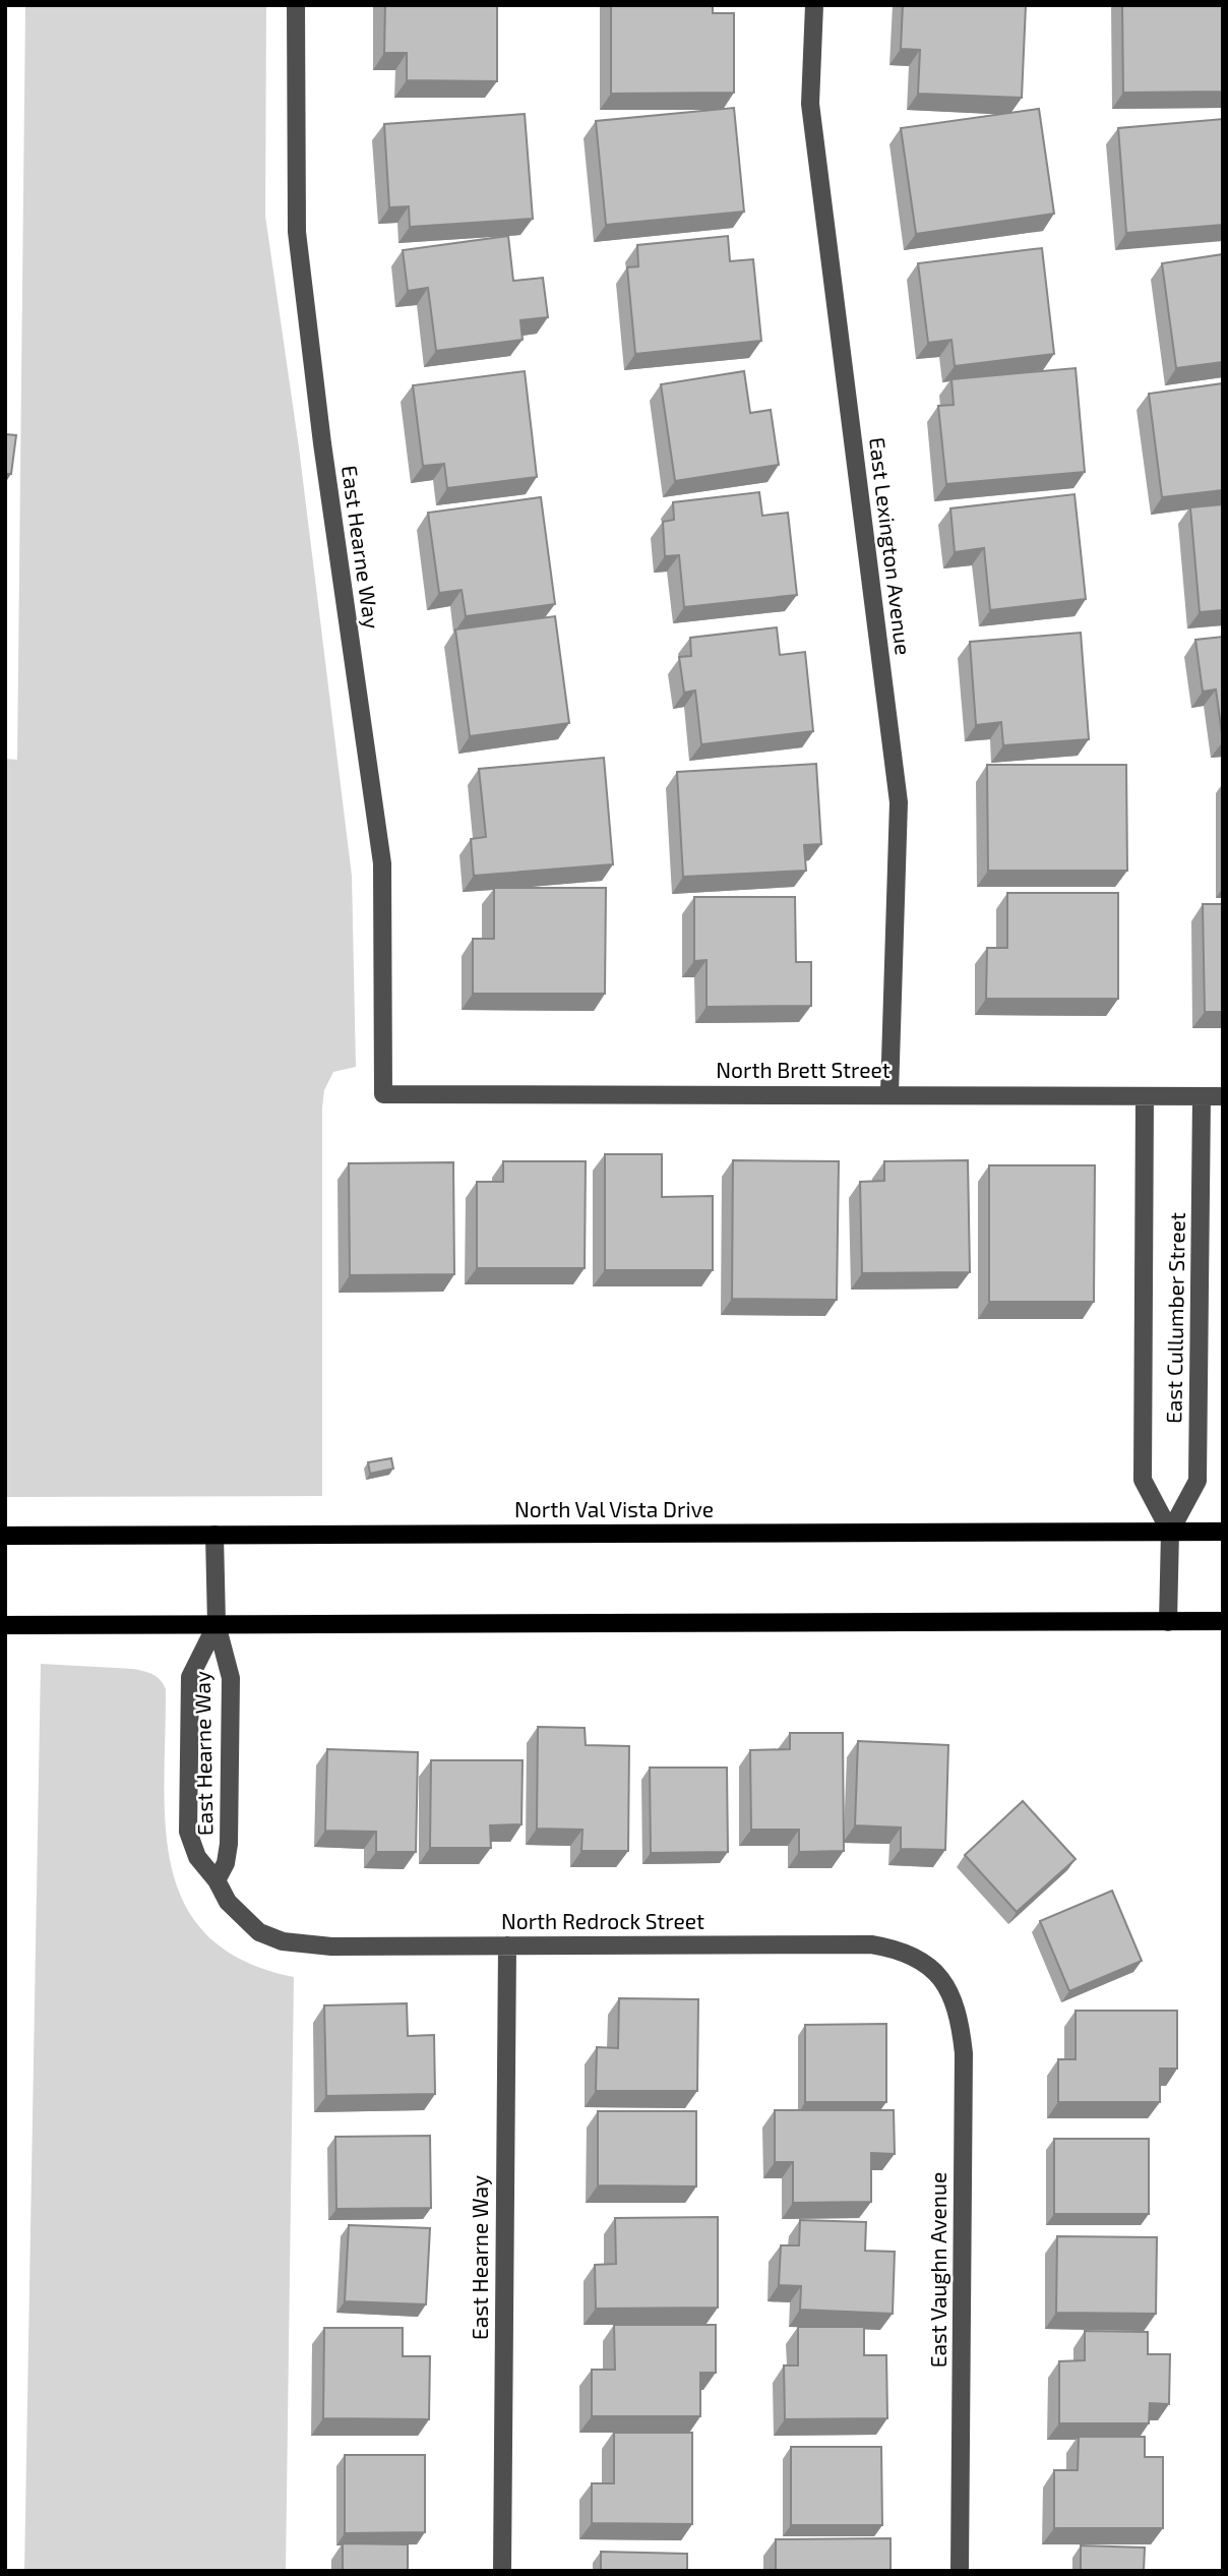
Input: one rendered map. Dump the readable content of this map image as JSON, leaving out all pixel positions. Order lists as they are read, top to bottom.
{
  "streets": {
    "main road": ["North Val Vista Drive"],
    "street": [
      "East Lexington Avenue",
      "East Hearne Way",
      "North Brett Street",
      "East Cullumber Street",
      "North Redrock Street",
      "East Vaughn Avenue"
    ]
  },
  "crossings": [
    ["East Lexington Avenue", "North Brett Street"],
    ["East Hearne Way", "North Brett Street"],
    ["East Hearne Way", "North Val Vista Drive"],
    ["East Hearne Way", "North Redrock Street"],
    ["North Brett Street", "East Cullumber Street"],
    ["East Cullumber Street", "North Val Vista Drive"],
    ["North Redrock Street", "East Vaughn Avenue"]
  ]
}
